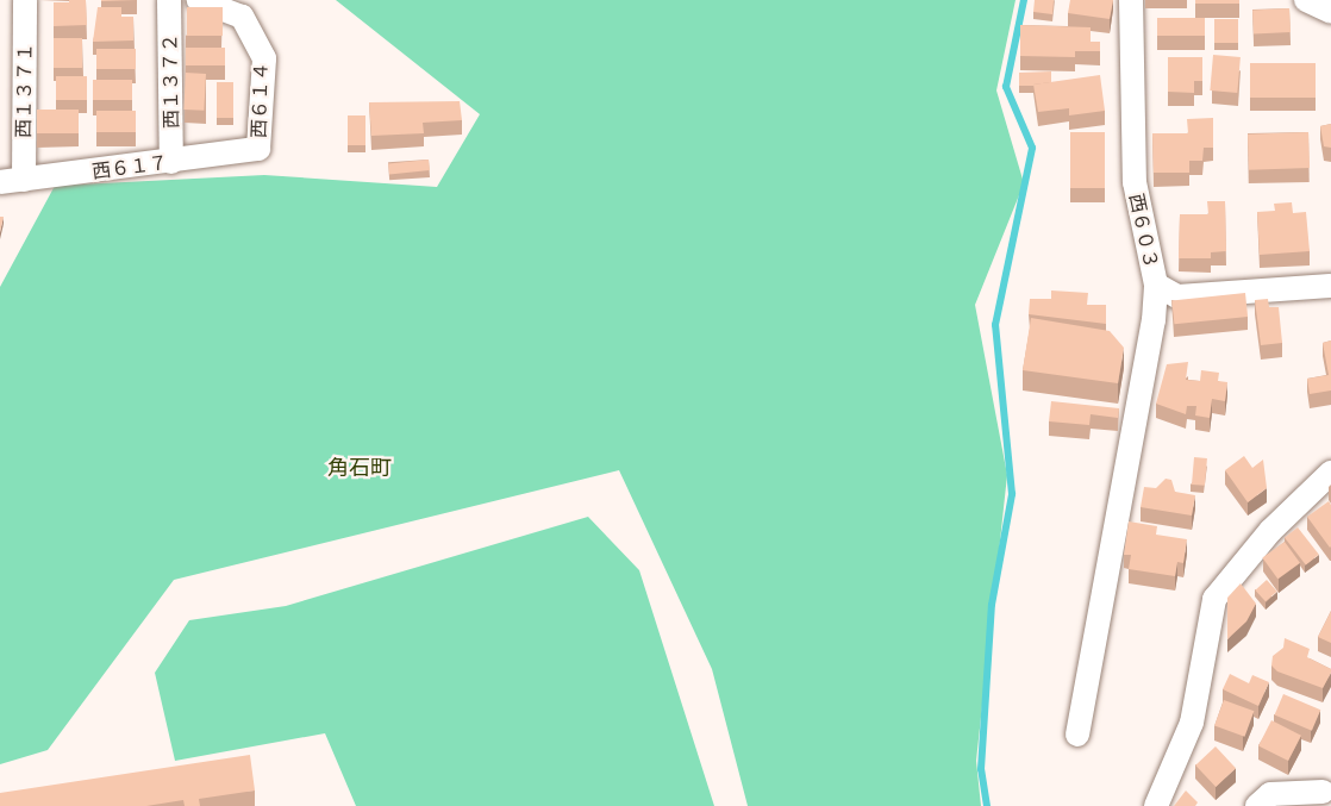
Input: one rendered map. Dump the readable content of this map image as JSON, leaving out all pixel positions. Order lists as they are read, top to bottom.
{
  "streets": {
    "street": [
      "西１３７２",
      "西１３７１",
      "西６１４",
      "西６１７",
      "西６０３"
    ]
  },
  "crossings": [
    ["西１３７２", "西６１７"],
    ["西１３７１", "西６１７"],
    ["西６１４", "西６１７"]
  ],
  "districts": ["角石町"]
}
